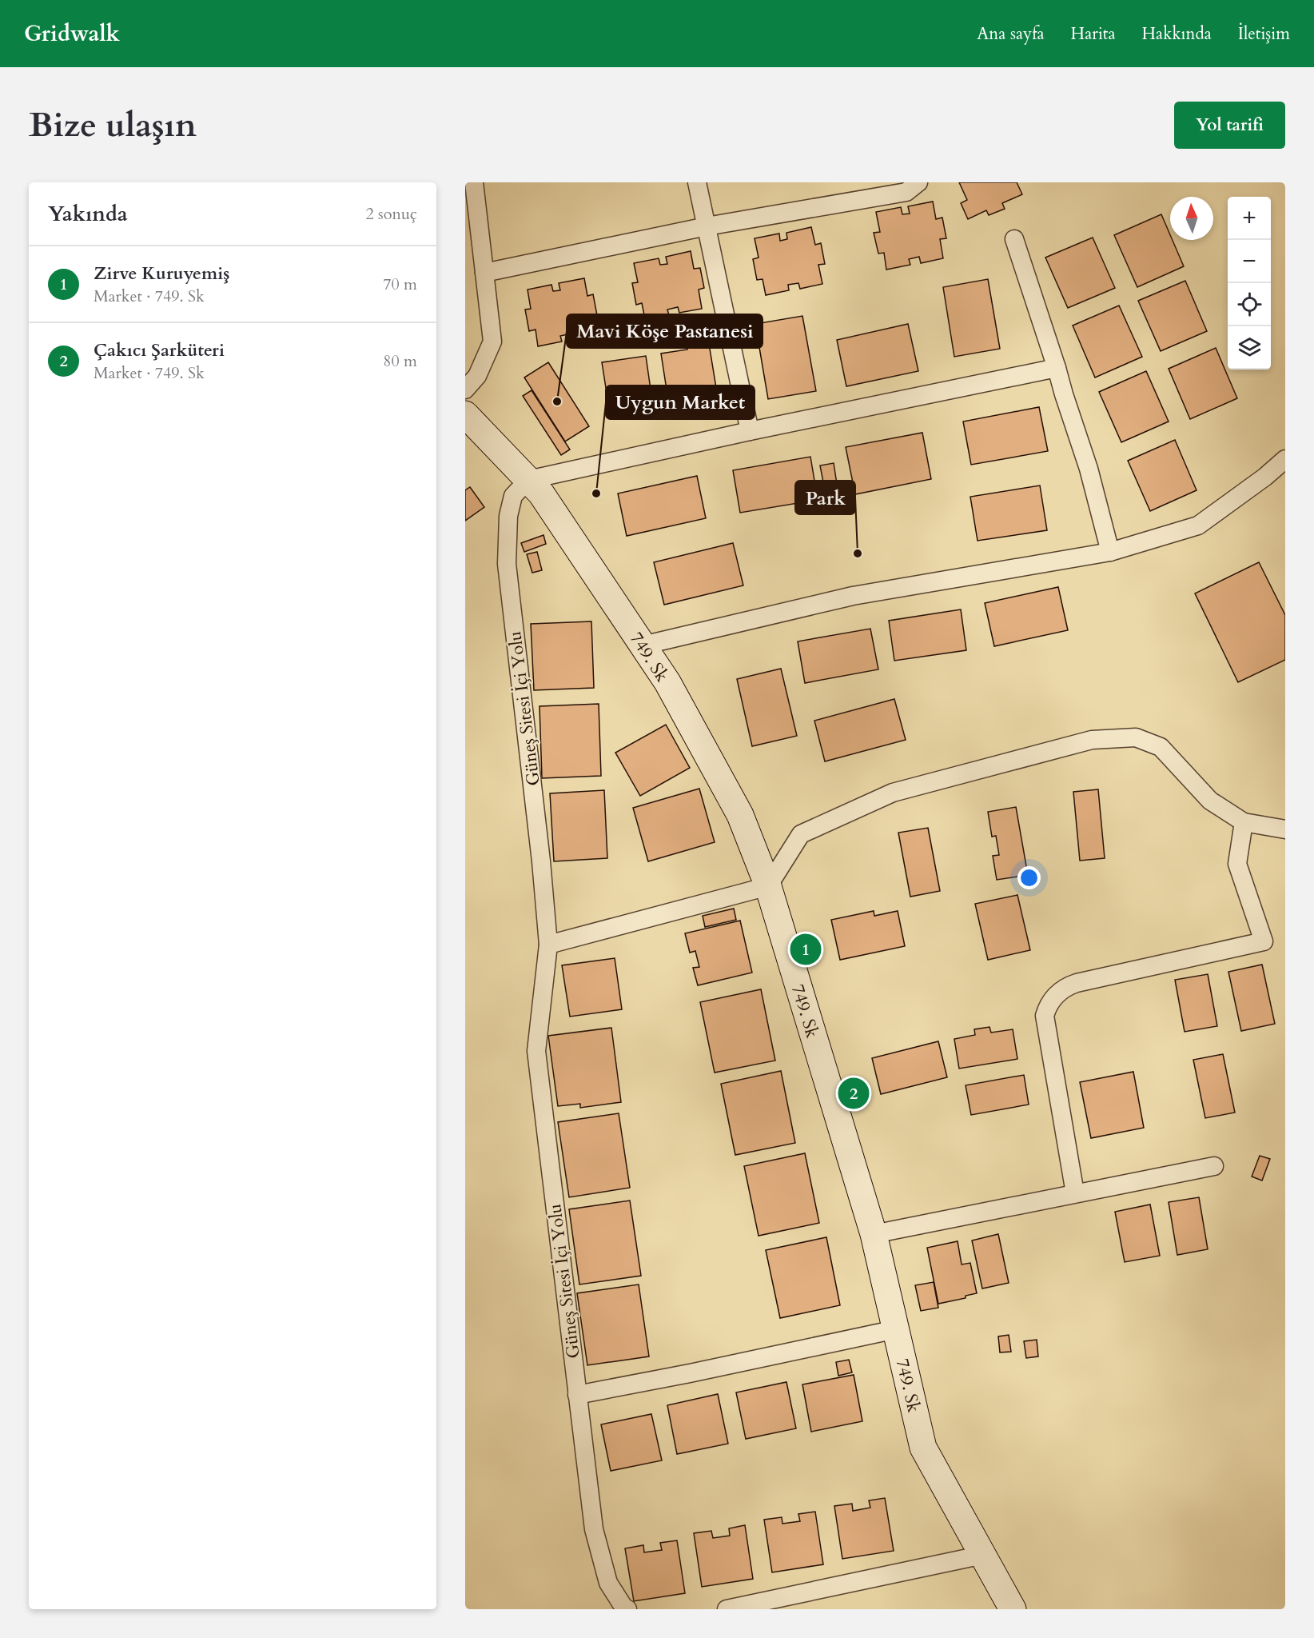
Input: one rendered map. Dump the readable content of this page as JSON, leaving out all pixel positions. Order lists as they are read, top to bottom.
{
  "streets": {
    "street": ["749. Sk", "Güneş Sitesi İçi Yolu"]
  },
  "crossings": [
    ["749. Sk", "Güneş Sitesi İçi Yolu"]
  ],
  "places": ["Mavi Köşe Pastanesi", "Uygun Market", "Park"],
  "north": "top",
  "page": {
    "header": "Gridwalk",
    "nav": [
      "Ana sayfa",
      "Harita",
      "Hakkında",
      "İletişim"
    ],
    "buttons": "Yol tarifi",
    "title": "Bize ulaşın",
    "heading": ["Yakında", "2 sonuç"],
    "map_buttons": ["+", "−"],
    "list": [
      {
        "mark": "1",
        "name": "Zirve Kuruyemiş",
        "note": "Market · 749. Sk",
        "value": "70 m"
      },
      {
        "mark": "2",
        "name": "Çakıcı Şarküteri",
        "note": "Market · 749. Sk",
        "value": "80 m"
      }
    ],
    "pins": ["1", "2"]
  }
}
